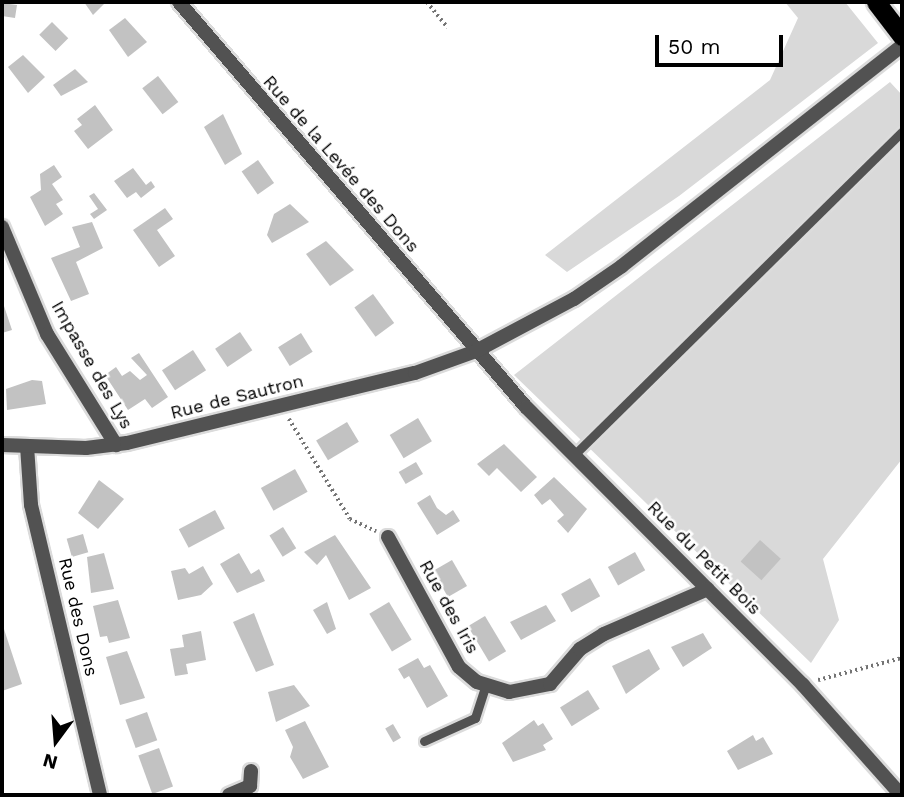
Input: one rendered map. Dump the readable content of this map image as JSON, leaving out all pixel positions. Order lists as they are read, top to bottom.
{
  "streets": {
    "street": [
      "Rue de la Levée des Dons",
      "Impasse des Lys",
      "Rue de Sautron",
      "Rue du Petit Bois",
      "Rue des Iris",
      "Rue des Dons"
    ]
  },
  "crossings": [
    ["Rue de la Levée des Dons", "Rue de Sautron"],
    ["Rue de la Levée des Dons", "Rue du Petit Bois"],
    ["Impasse des Lys", "Rue de Sautron"],
    ["Rue de Sautron", "Rue du Petit Bois"],
    ["Rue de Sautron", "Rue des Dons"],
    ["Rue du Petit Bois", "Rue des Iris"]
  ],
  "scale_bar": "50 m",
  "north": "bottom"
}
